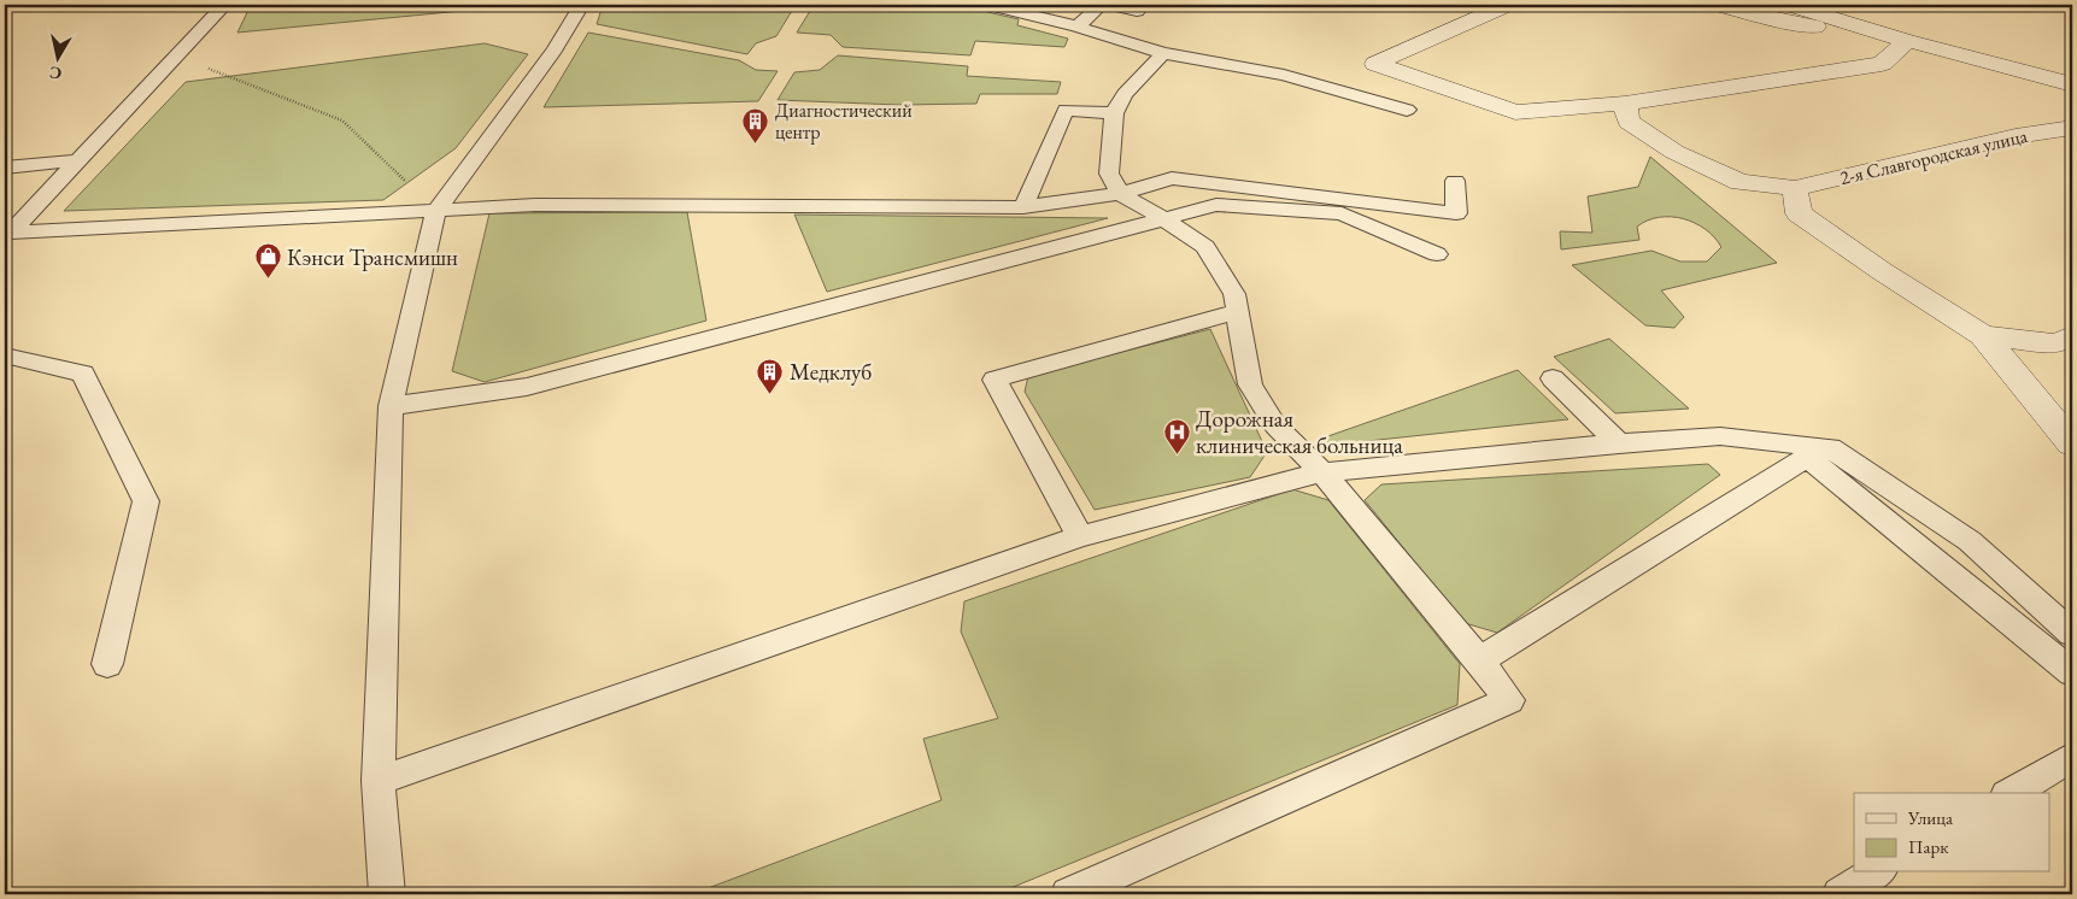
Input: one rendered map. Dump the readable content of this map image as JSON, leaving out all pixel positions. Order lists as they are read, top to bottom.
{
  "streets": {
    "street": ["2-я Славгородская улица"]
  },
  "places": {
    "building": ["Диагностический центр", "Медклуб"],
    "shop": ["Кэнси Трансмишн"],
    "hospital": ["Дорожная клиническая больница"]
  },
  "legend": ["Улица", "Парк"],
  "north": "bottom"
}
